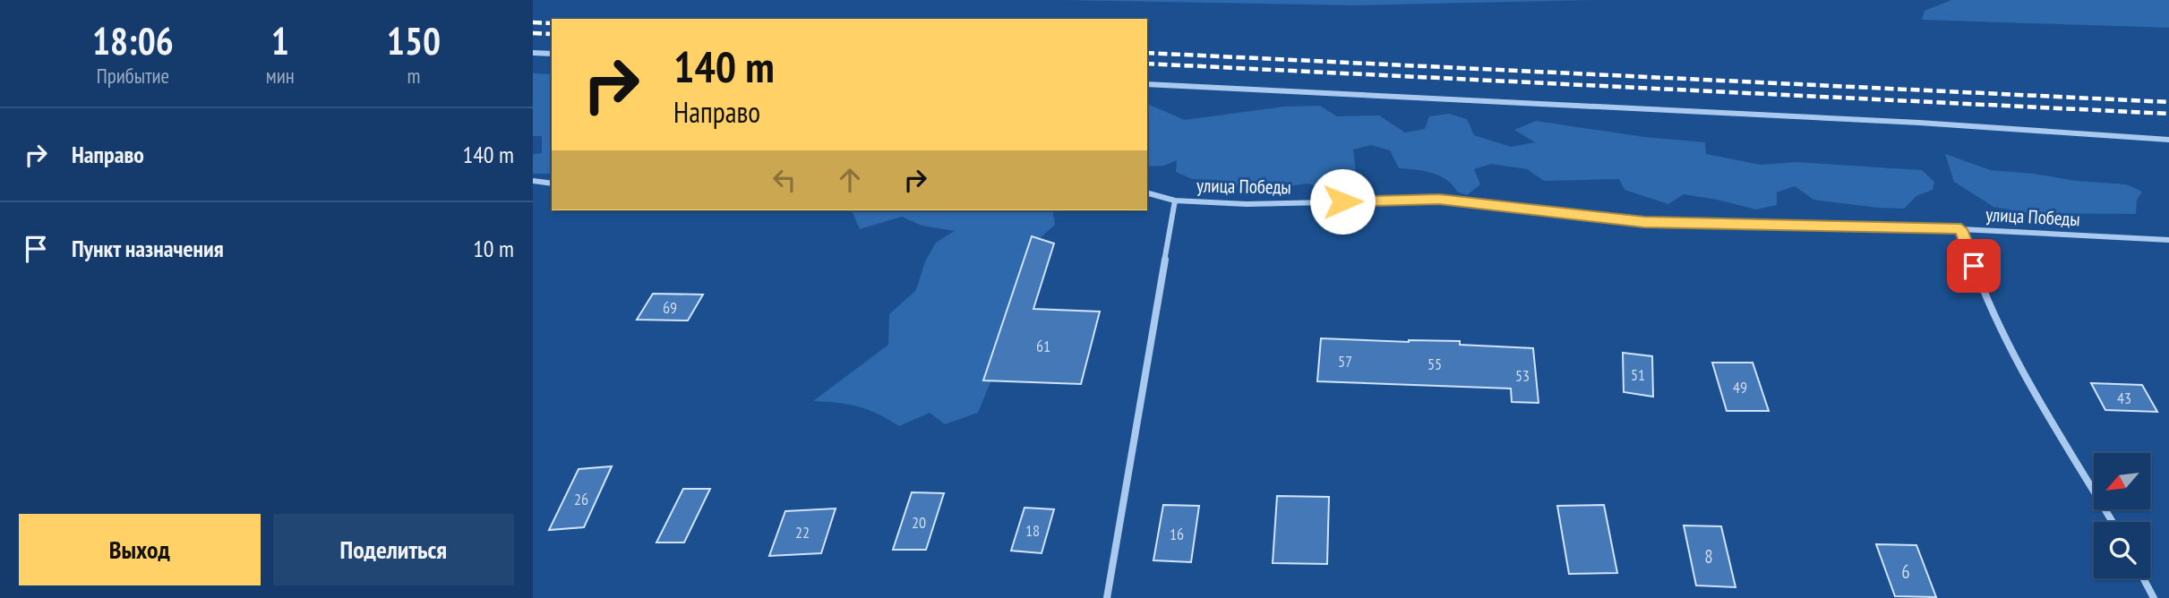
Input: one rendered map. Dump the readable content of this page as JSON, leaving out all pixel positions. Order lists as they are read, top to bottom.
{
  "streets": {
    "street": ["улица Победы"]
  },
  "house_numbers": [
    "69",
    "61",
    "57",
    "55",
    "51",
    "53",
    "49",
    "43",
    "26",
    "20",
    "18",
    "22",
    "16",
    "8",
    "6"
  ],
  "north": "bottom left",
  "page": {
    "eta": [
      "18:06",
      "Прибытие",
      "1",
      "мин",
      "150",
      "m"
    ],
    "turn": ["140 m", "Направо"],
    "list": [
      {
        "name": "Направо",
        "value": "140 m"
      },
      {
        "name": "Пункт назначения",
        "value": "10 m"
      }
    ],
    "buttons": ["Выход", "Поделиться"]
  }
}
